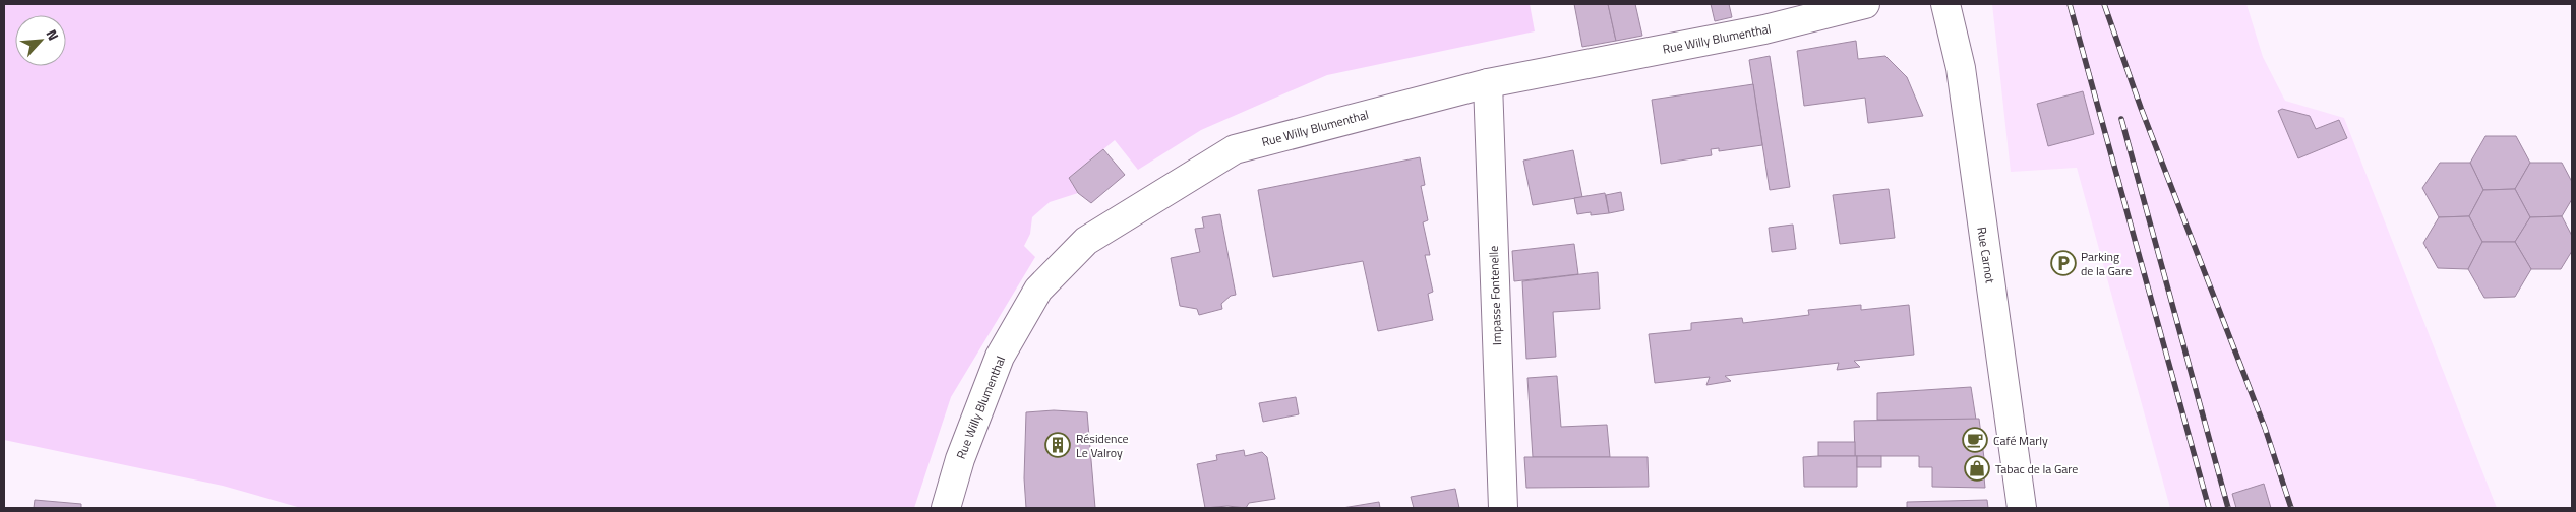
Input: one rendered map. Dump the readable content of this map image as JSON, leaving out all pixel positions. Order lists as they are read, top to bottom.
{
  "streets": {
    "main road": ["Rue Willy Blumenthal", "Rue Carnot", "Impasse Fontenelle"]
  },
  "crossings": [
    ["Rue Willy Blumenthal", "Impasse Fontenelle"]
  ],
  "places": {
    "parking": ["Parking de la Gare"],
    "cafe": ["Café Marly"],
    "building": ["Résidence Le Valroy"],
    "shop": ["Tabac de la Gare"]
  },
  "north": "top right"
}
